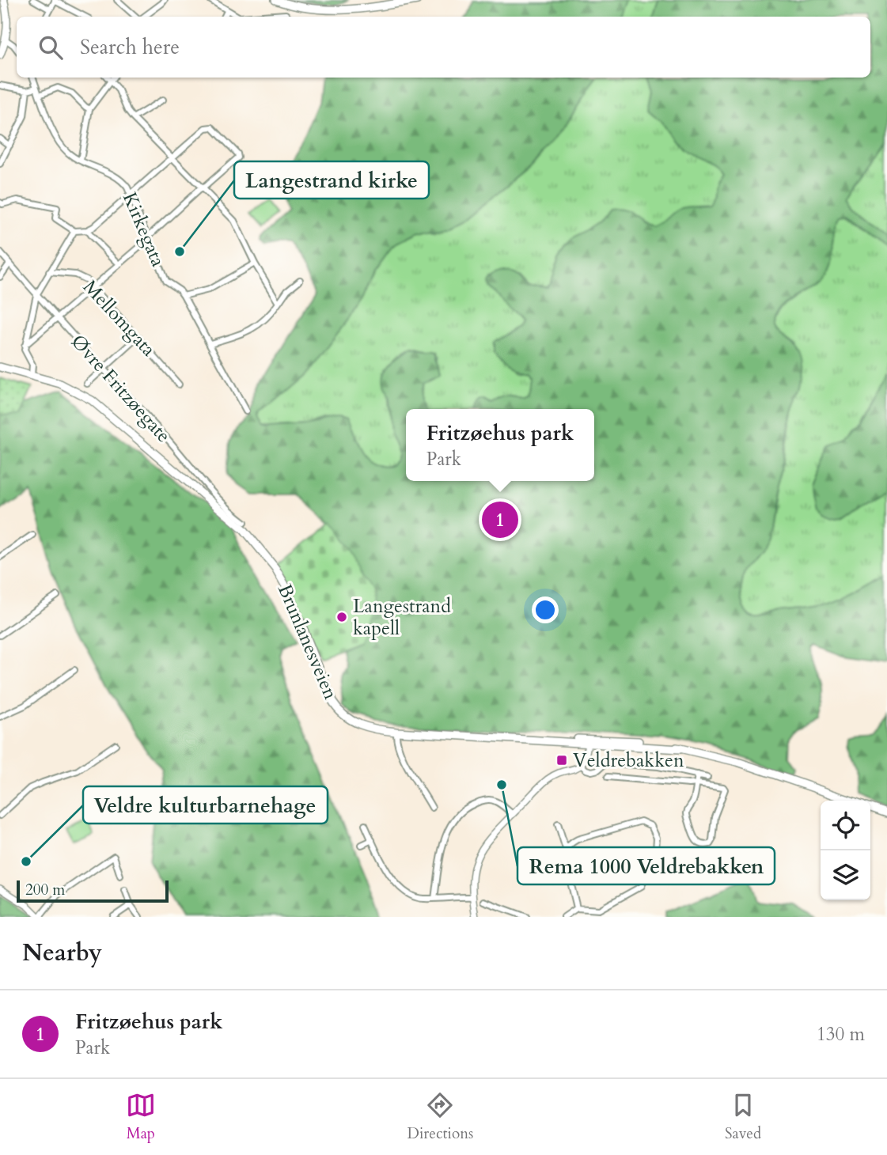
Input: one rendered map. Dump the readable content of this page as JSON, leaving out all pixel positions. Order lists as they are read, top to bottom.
{
  "streets": {
    "main road": ["Brunlanesveien"],
    "street": ["Kirkegata", "Mellomgata", "Øvre Fritzøegate"]
  },
  "places": {
    "other": [
      "Langestrand kirke",
      "Langestrand kapell",
      "Rema 1000 Veldrebakken",
      "Veldre kulturbarnehage"
    ],
    "transit": ["Veldrebakken"]
  },
  "scale_bar": "200 m",
  "page": {
    "search": "Search here",
    "popup": ["Fritzøehus park", "Park"],
    "pins": "1",
    "scale": "200 m",
    "heading": "Nearby",
    "list": [
      {
        "mark": "1",
        "name": "Fritzøehus park",
        "note": "Park",
        "value": "130 m"
      }
    ],
    "nav": ["Map", "Directions", "Saved"]
  }
}
